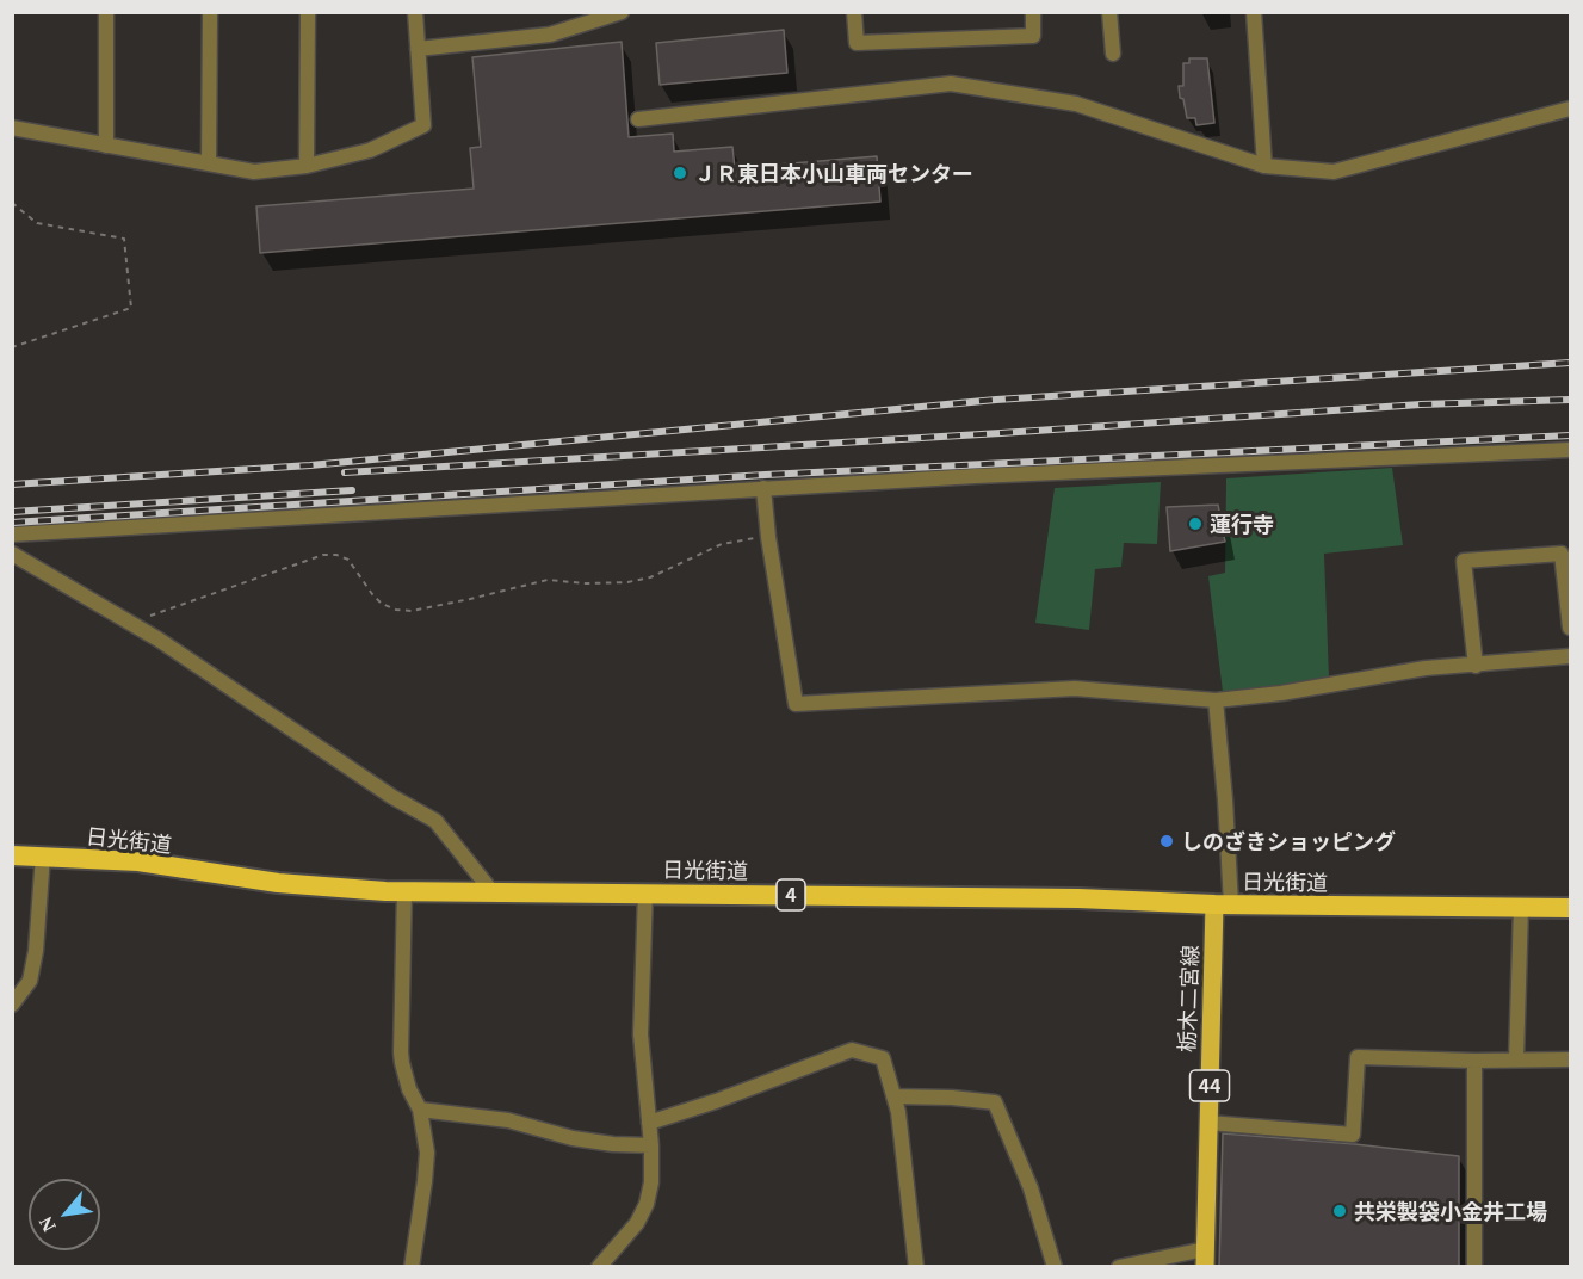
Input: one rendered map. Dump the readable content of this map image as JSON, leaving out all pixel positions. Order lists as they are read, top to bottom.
{
  "streets": {
    "highway": ["日光街道", "4"],
    "main road": ["栃木二宮線", "44"]
  },
  "crossings": [
    ["日光街道", "栃木二宮線"]
  ],
  "places": [
    "ＪＲ東日本小山車両センター",
    "蓮行寺",
    "しのざきショッピング",
    "共栄製袋小金井工場"
  ],
  "north": "bottom left"
}
